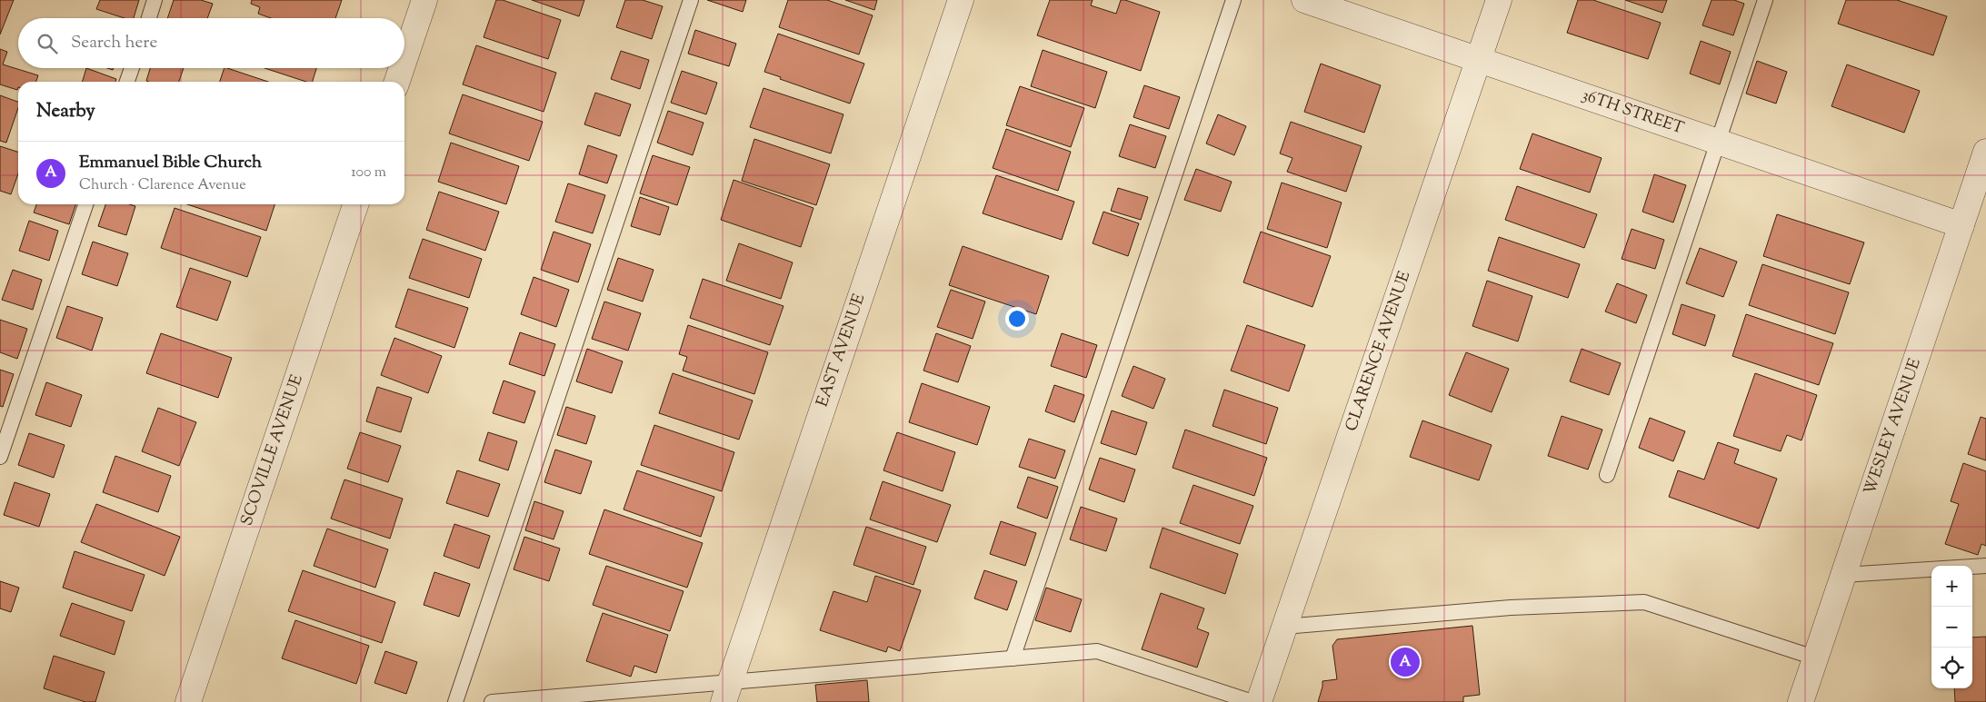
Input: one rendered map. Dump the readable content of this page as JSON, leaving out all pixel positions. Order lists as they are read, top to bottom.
{
  "streets": {
    "street": [
      "36TH STREET",
      "EAST AVENUE",
      "CLARENCE AVENUE",
      "WESLEY AVENUE",
      "SCOVILLE AVENUE"
    ]
  },
  "crossings": [
    ["36TH STREET", "CLARENCE AVENUE"],
    ["36TH STREET", "WESLEY AVENUE"]
  ],
  "page": {
    "search": "Search here",
    "heading": "Nearby",
    "list": [
      {
        "mark": "A",
        "name": "Emmanuel Bible Church",
        "note": "Church · Clarence Avenue",
        "value": "100 m"
      }
    ],
    "map_buttons": ["+", "−"],
    "pins": "A"
  }
}
